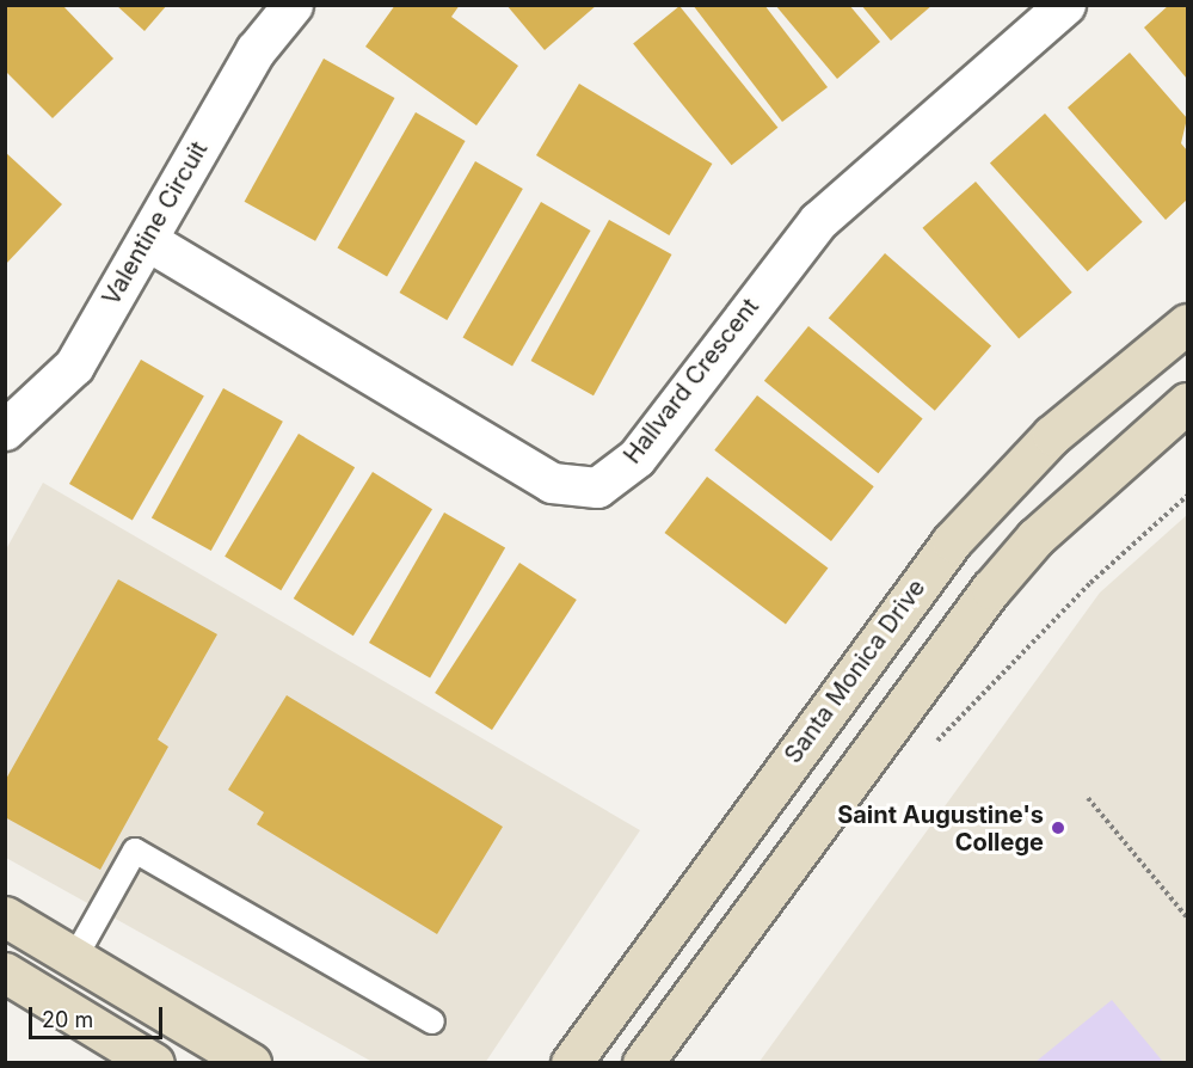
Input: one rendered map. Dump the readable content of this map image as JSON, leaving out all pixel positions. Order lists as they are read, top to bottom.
{
  "streets": {
    "street": ["Valentine Circuit", "Hallvard Crescent", "Santa Monica Drive"]
  },
  "crossings": [
    ["Valentine Circuit", "Hallvard Crescent"]
  ],
  "places": ["Saint Augustine's College"],
  "scale_bar": "20 m"
}
